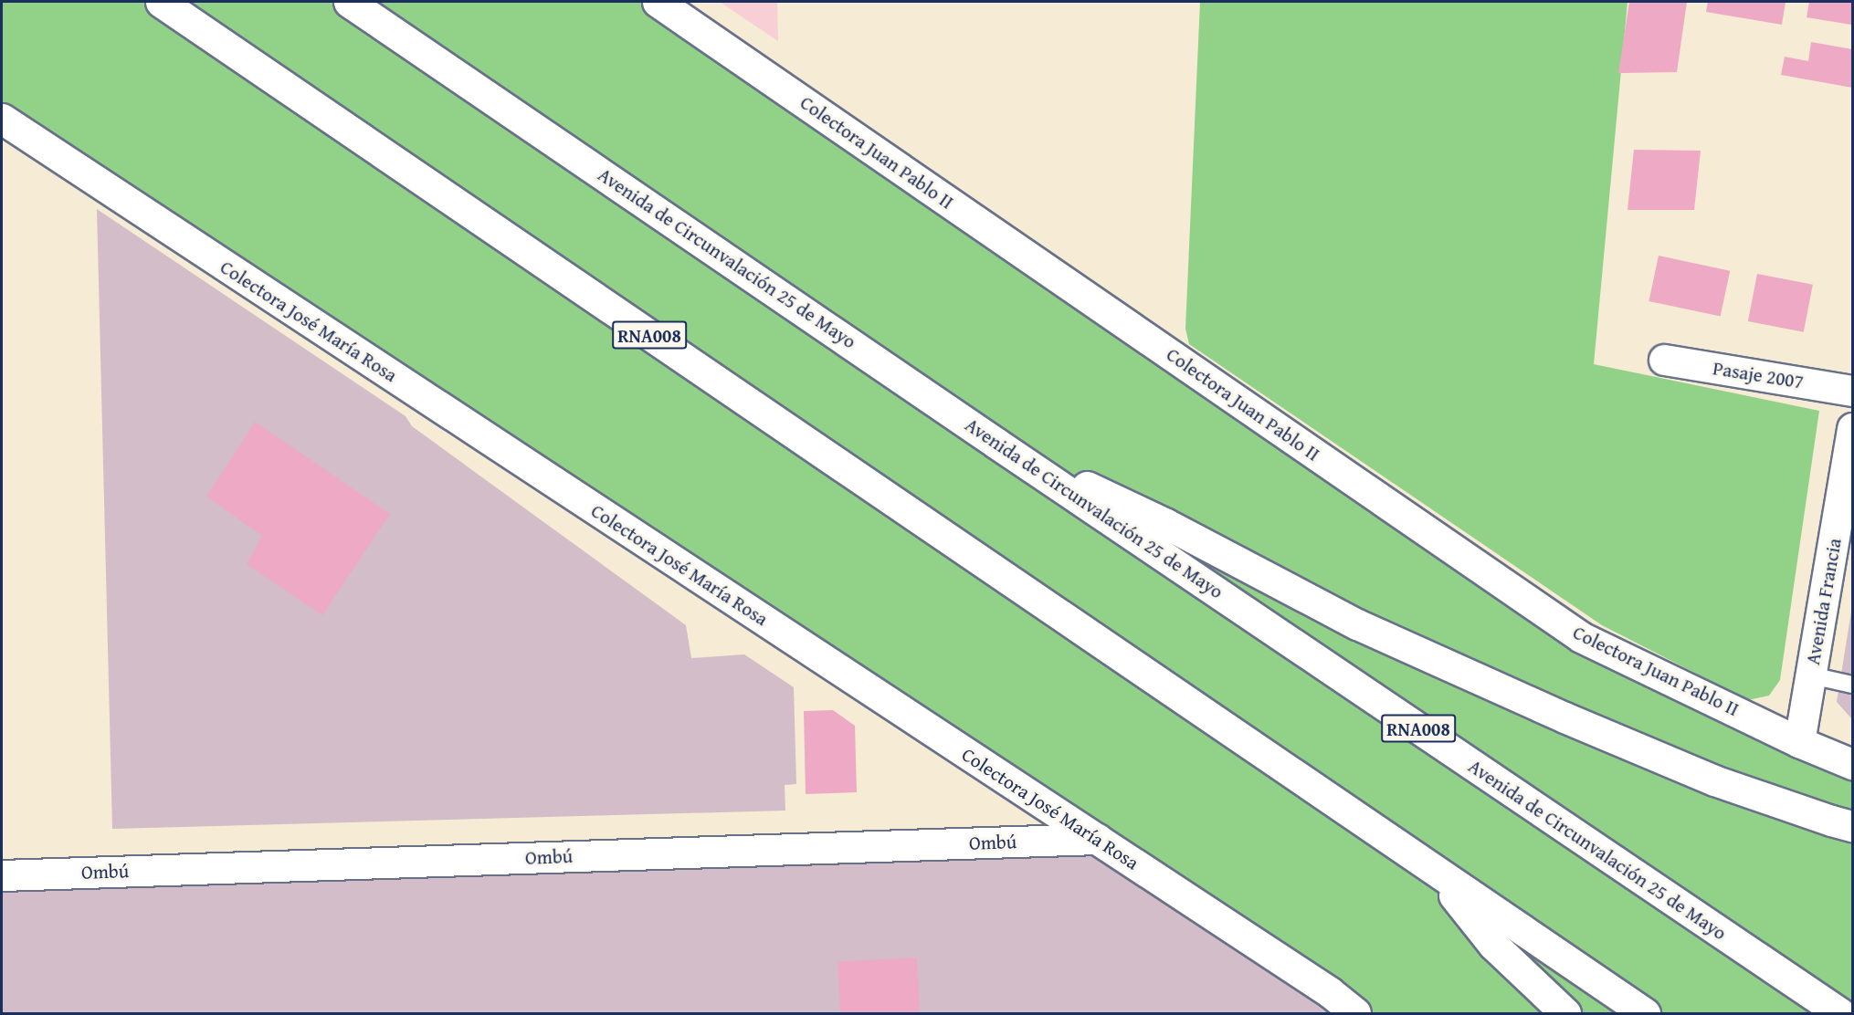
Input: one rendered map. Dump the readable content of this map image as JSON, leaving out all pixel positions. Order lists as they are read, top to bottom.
{
  "streets": {
    "main road": [
      "Colectora Juan Pablo II",
      "Avenida de Circunvalación 25 de Mayo",
      "Colectora José María Rosa",
      "RNA008",
      "Pasaje 2007",
      "Avenida Francia",
      "Ombú"
    ]
  },
  "crossings": [
    ["Colectora Juan Pablo II", "Avenida Francia"],
    ["Colectora José María Rosa", "Ombú"]
  ]
}
